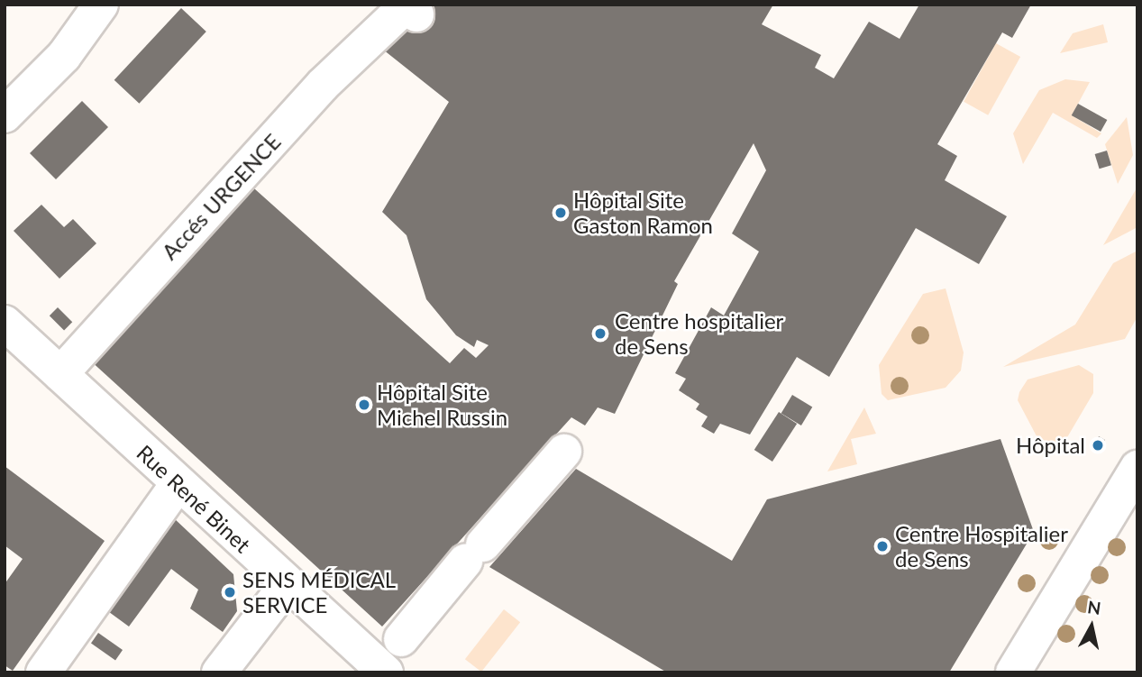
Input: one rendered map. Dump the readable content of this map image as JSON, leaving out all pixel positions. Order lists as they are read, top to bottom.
{
  "streets": {
    "street": ["Accés URGENCE", "Rue René Binet"]
  },
  "crossings": [
    ["Accés URGENCE", "Rue René Binet"]
  ],
  "places": [
    "Hôpital Site Gaston Ramon",
    "Centre hospitalier de Sens",
    "Hôpital Site Michel Russin",
    "Hôpital",
    "Centre Hospitalier de Sens",
    "SENS MÉDICAL SERVICE"
  ],
  "north": "top"
}
